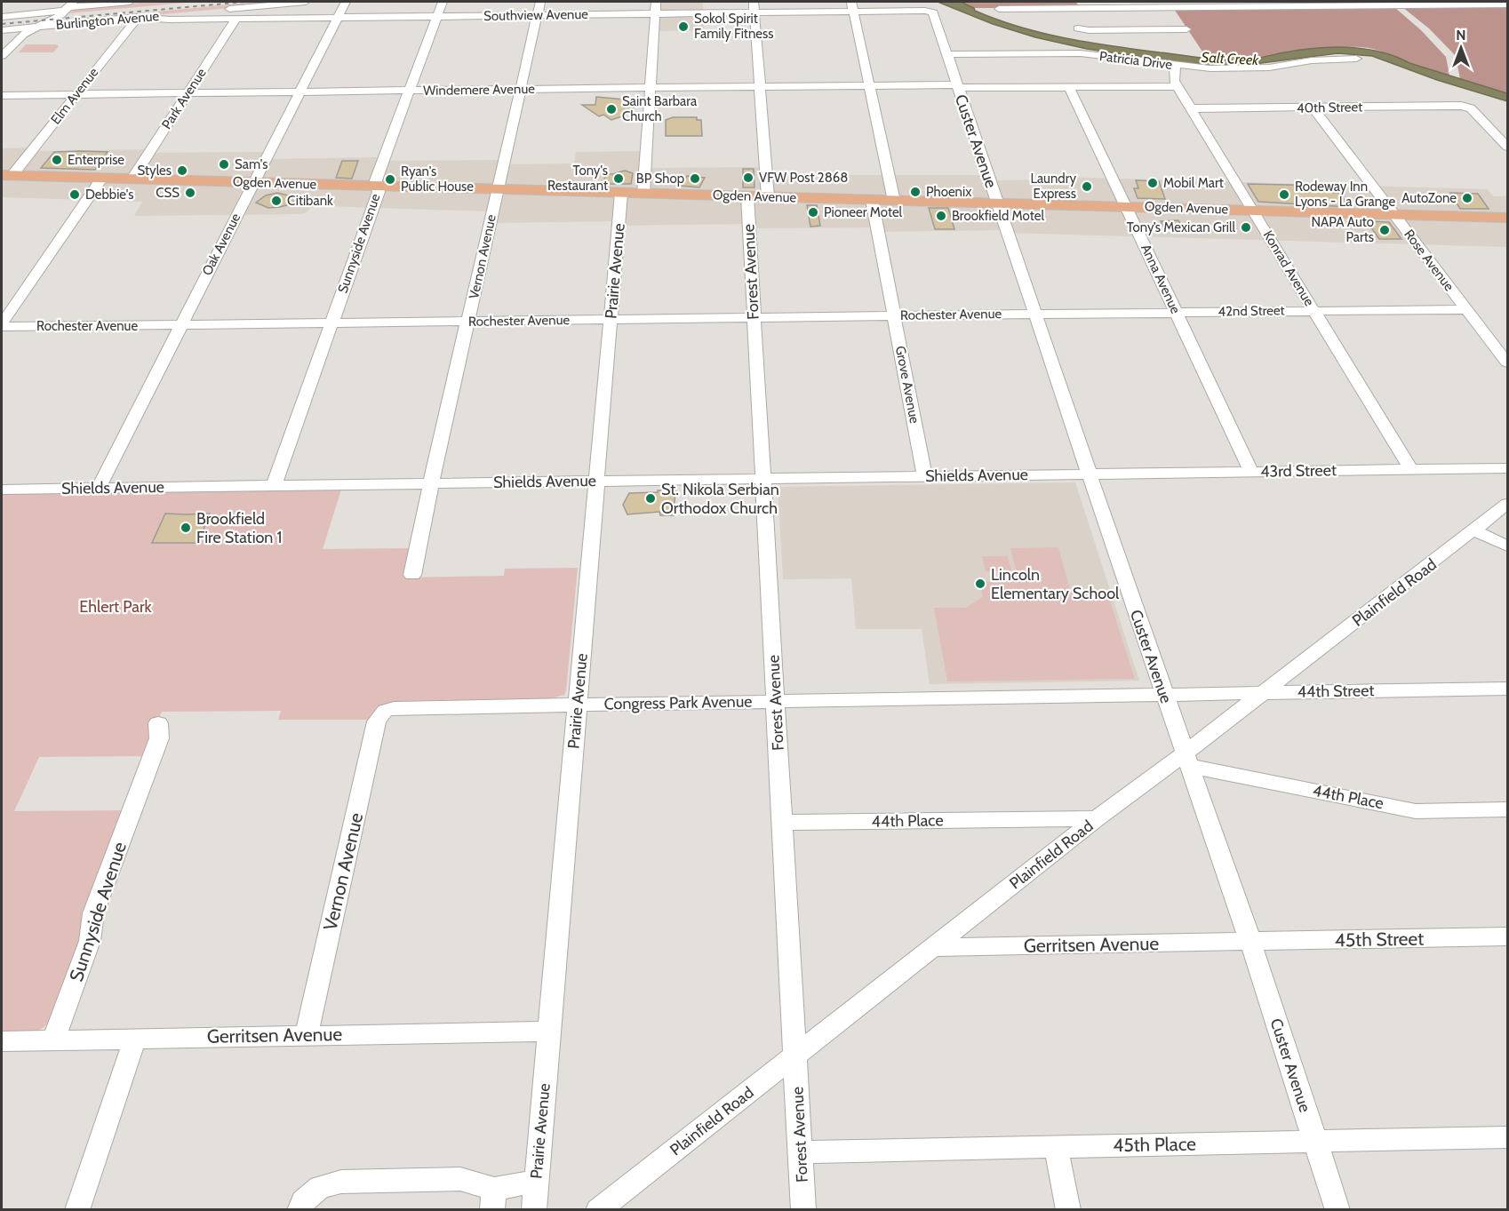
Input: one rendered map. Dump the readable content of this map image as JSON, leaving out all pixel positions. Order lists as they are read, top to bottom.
{
  "streets": {
    "main road": ["Ogden Avenue"],
    "street": [
      "Southview Avenue",
      "Burlington Avenue",
      "Patricia Drive",
      "Windemere Avenue",
      "Elm Avenue",
      "Park Avenue",
      "40th Street",
      "Custer Avenue",
      "Sunnyside Avenue",
      "Oak Avenue",
      "Vernon Avenue",
      "Rose Avenue",
      "Konrad Avenue",
      "Prairie Avenue",
      "Forest Avenue",
      "Anna Avenue",
      "42nd Street",
      "Rochester Avenue",
      "Grove Avenue",
      "43rd Street",
      "Shields Avenue",
      "Plainfield Road",
      "44th Street",
      "Congress Park Avenue",
      "44th Place",
      "45th Street",
      "Gerritsen Avenue",
      "45th Place"
    ]
  },
  "crossings": [
    ["Southview Avenue", "Burlington Avenue"],
    ["Southview Avenue", "Elm Avenue"],
    ["Southview Avenue", "Park Avenue"],
    ["Southview Avenue", "Custer Avenue"],
    ["Southview Avenue", "Sunnyside Avenue"],
    ["Southview Avenue", "Oak Avenue"],
    ["Southview Avenue", "Vernon Avenue"],
    ["Burlington Avenue", "Elm Avenue"],
    ["Patricia Drive", "Custer Avenue"],
    ["Patricia Drive", "Konrad Avenue"],
    ["Windemere Avenue", "Elm Avenue"],
    ["Windemere Avenue", "Park Avenue"],
    ["Windemere Avenue", "Custer Avenue"],
    ["Windemere Avenue", "Sunnyside Avenue"],
    ["Windemere Avenue", "Oak Avenue"],
    ["Windemere Avenue", "Vernon Avenue"],
    ["Elm Avenue", "Ogden Avenue"],
    ["Park Avenue", "Ogden Avenue"],
    ["40th Street", "Rose Avenue"],
    ["40th Street", "Konrad Avenue"],
    ["Custer Avenue", "Ogden Avenue"],
    ["Custer Avenue", "42nd Street"],
    ["Custer Avenue", "Rochester Avenue"],
    ["Custer Avenue", "43rd Street"],
    ["Custer Avenue", "Shields Avenue"],
    ["Custer Avenue", "Plainfield Road"],
    ["Custer Avenue", "44th Street"],
    ["Custer Avenue", "Congress Park Avenue"],
    ["Custer Avenue", "44th Place"],
    ["Custer Avenue", "45th Street"],
    ["Custer Avenue", "Gerritsen Avenue"],
    ["Custer Avenue", "45th Place"],
    ["Ogden Avenue", "Sunnyside Avenue"],
    ["Ogden Avenue", "Oak Avenue"],
    ["Ogden Avenue", "Vernon Avenue"],
    ["Ogden Avenue", "Rose Avenue"],
    ["Ogden Avenue", "Konrad Avenue"],
    ["Ogden Avenue", "Prairie Avenue"],
    ["Ogden Avenue", "Forest Avenue"],
    ["Ogden Avenue", "Anna Avenue"],
    ["Ogden Avenue", "Grove Avenue"],
    ["Sunnyside Avenue", "Rochester Avenue"],
    ["Sunnyside Avenue", "Shields Avenue"],
    ["Sunnyside Avenue", "Gerritsen Avenue"],
    ["Oak Avenue", "Rochester Avenue"],
    ["Oak Avenue", "Shields Avenue"],
    ["Vernon Avenue", "Rochester Avenue"],
    ["Vernon Avenue", "Shields Avenue"],
    ["Vernon Avenue", "Congress Park Avenue"],
    ["Vernon Avenue", "Gerritsen Avenue"],
    ["Rose Avenue", "42nd Street"],
    ["Konrad Avenue", "42nd Street"],
    ["Konrad Avenue", "43rd Street"],
    ["Prairie Avenue", "Rochester Avenue"],
    ["Prairie Avenue", "Shields Avenue"],
    ["Prairie Avenue", "Congress Park Avenue"],
    ["Prairie Avenue", "Gerritsen Avenue"],
    ["Forest Avenue", "Rochester Avenue"],
    ["Forest Avenue", "Shields Avenue"],
    ["Forest Avenue", "Plainfield Road"],
    ["Forest Avenue", "Congress Park Avenue"],
    ["Forest Avenue", "44th Place"],
    ["Forest Avenue", "45th Place"],
    ["Anna Avenue", "42nd Street"],
    ["Anna Avenue", "43rd Street"],
    ["42nd Street", "Rochester Avenue"],
    ["Rochester Avenue", "Grove Avenue"],
    ["Grove Avenue", "Shields Avenue"],
    ["43rd Street", "Shields Avenue"],
    ["Plainfield Road", "44th Street"],
    ["Plainfield Road", "44th Place"],
    ["Plainfield Road", "Gerritsen Avenue"],
    ["44th Street", "Congress Park Avenue"],
    ["45th Street", "Gerritsen Avenue"]
  ],
  "water": ["Salt Creek"],
  "parks": ["Ehlert Park"],
  "places": [
    "Sokol Spirit Family Fitness",
    "Saint Barbara Church",
    "Enterprise",
    "Sam's",
    "Styles",
    "VFW Post 2868",
    "Tony's Restaurant",
    "BP Shop",
    "Ryan's Public House",
    "Mobil Mart",
    "Laundry Express",
    "Phoenix",
    "CSS",
    "Debbie's",
    "Rodeway Inn Lyons - La Grange",
    "AutoZone",
    "Citibank",
    "Pioneer Motel",
    "Brookfield Motel",
    "Tony’s Mexican Grill",
    "NAPA Auto Parts",
    "St. Nikola Serbian Orthodox Church",
    "Brookfield Fire Station 1",
    "Lincoln Elementary School"
  ],
  "north": "top"
}
